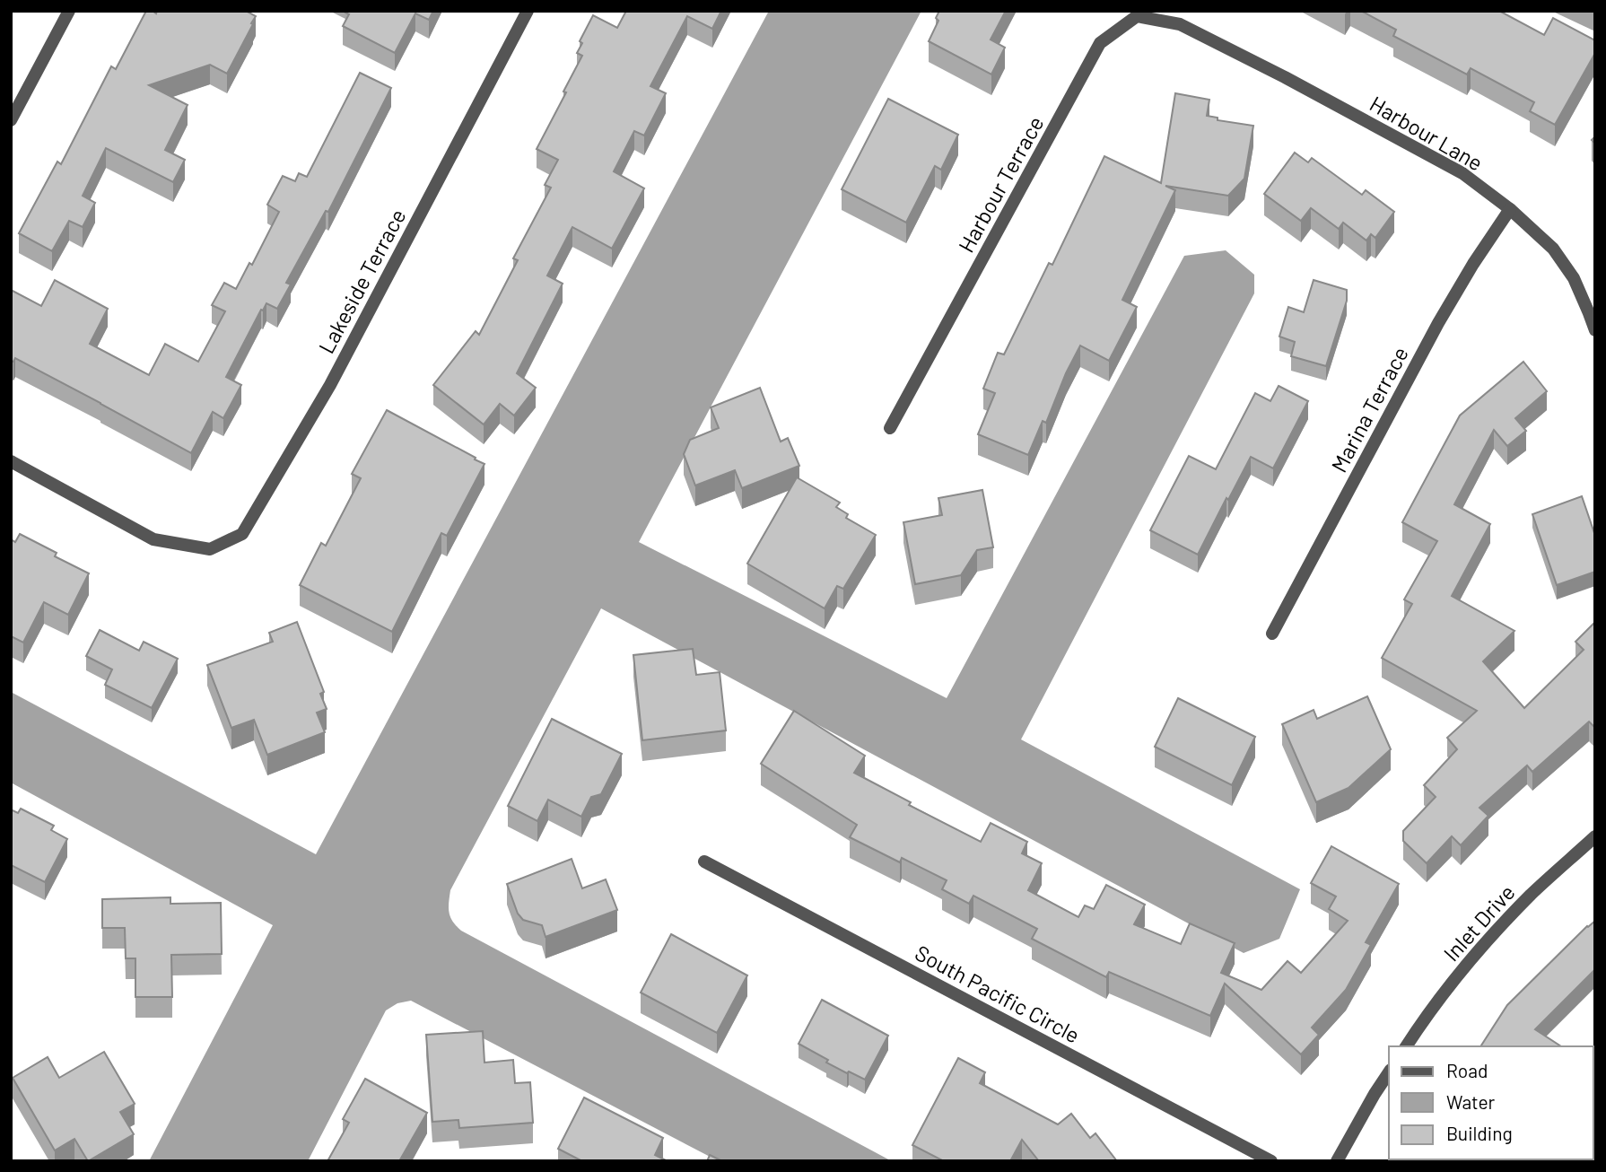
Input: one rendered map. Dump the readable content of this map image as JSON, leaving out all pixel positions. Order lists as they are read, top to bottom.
{
  "streets": {
    "street": [
      "Harbour Lane",
      "Harbour Terrace",
      "Lakeside Terrace",
      "Marina Terrace",
      "Inlet Drive",
      "South Pacific Circle"
    ]
  },
  "crossings": [
    ["Harbour Lane", "Harbour Terrace"],
    ["Harbour Lane", "Marina Terrace"]
  ],
  "legend": ["Road", "Water", "Building"]
}
